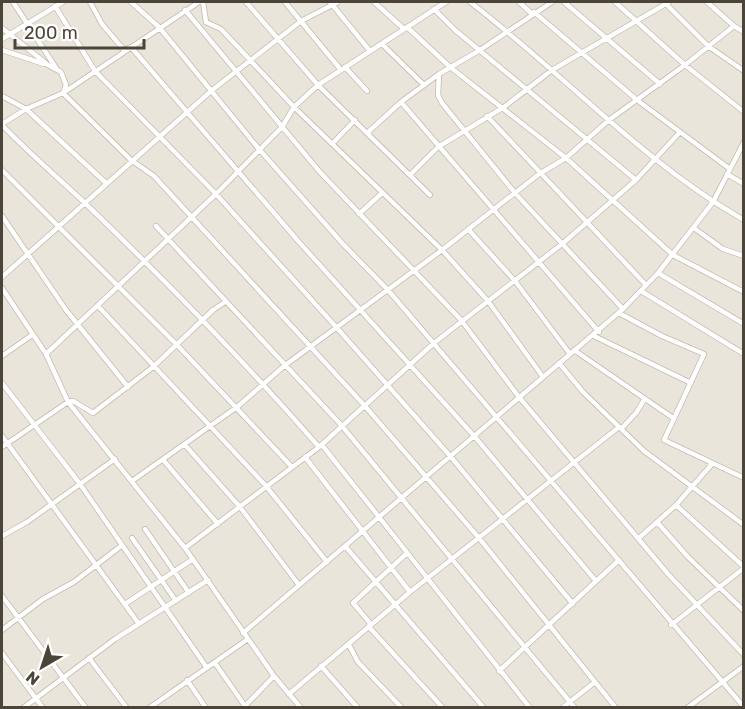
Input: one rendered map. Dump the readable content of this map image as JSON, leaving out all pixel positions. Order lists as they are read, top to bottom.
{
  "scale_bar": "200 m",
  "north": "bottom left"
}
